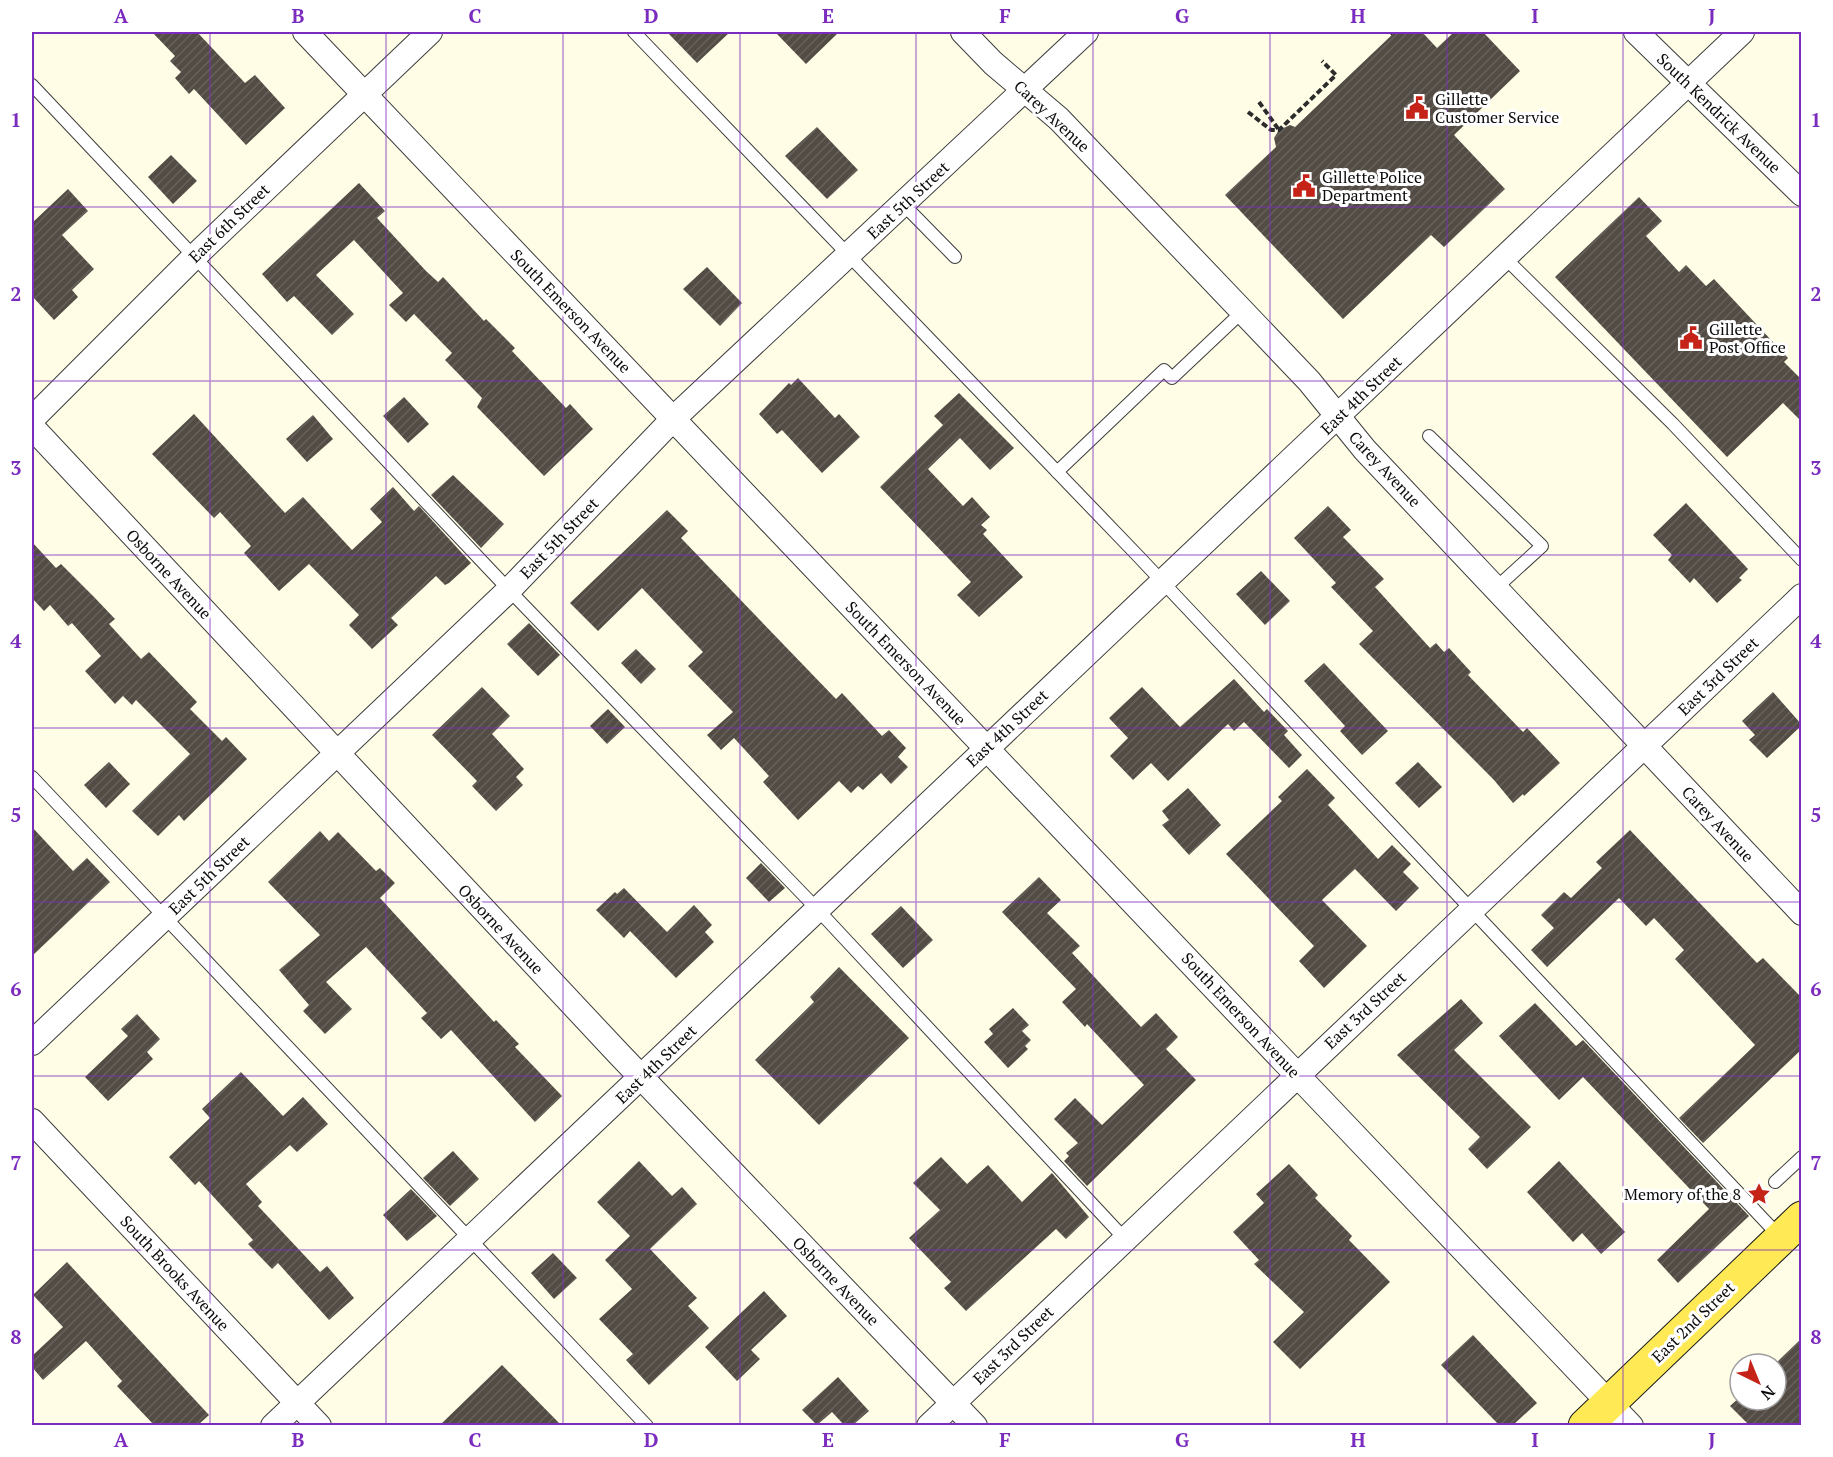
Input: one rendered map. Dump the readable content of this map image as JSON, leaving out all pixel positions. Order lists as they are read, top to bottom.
{
  "streets": {
    "main road": ["East 2nd Street"],
    "street": [
      "South Kendrick Avenue",
      "Carey Avenue",
      "East 5th Street",
      "East 6th Street",
      "South Emerson Avenue",
      "East 4th Street",
      "Osborne Avenue",
      "East 3rd Street",
      "South Brooks Avenue"
    ]
  },
  "crossings": [
    ["South Kendrick Avenue", "East 4th Street"],
    ["Carey Avenue", "East 5th Street"],
    ["Carey Avenue", "East 4th Street"],
    ["Carey Avenue", "East 3rd Street"],
    ["East 5th Street", "South Emerson Avenue"],
    ["East 5th Street", "Osborne Avenue"],
    ["East 6th Street", "South Emerson Avenue"],
    ["South Emerson Avenue", "East 4th Street"],
    ["South Emerson Avenue", "East 3rd Street"],
    ["South Emerson Avenue", "East 2nd Street"],
    ["East 4th Street", "Osborne Avenue"],
    ["East 4th Street", "South Brooks Avenue"],
    ["Osborne Avenue", "East 3rd Street"]
  ],
  "places": {
    "public building": ["Gillette Customer Service", "Gillette Police Department", "Gillette Post Office"],
    "place": ["Memory of the 8"]
  },
  "north": "bottom right",
  "grid": {
    "columns": [
      "A",
      "B",
      "C",
      "D",
      "E",
      "F",
      "G",
      "H",
      "I",
      "J"
    ],
    "rows": [
      "1",
      "2",
      "3",
      "4",
      "5",
      "6",
      "7",
      "8"
    ]
  }
}
